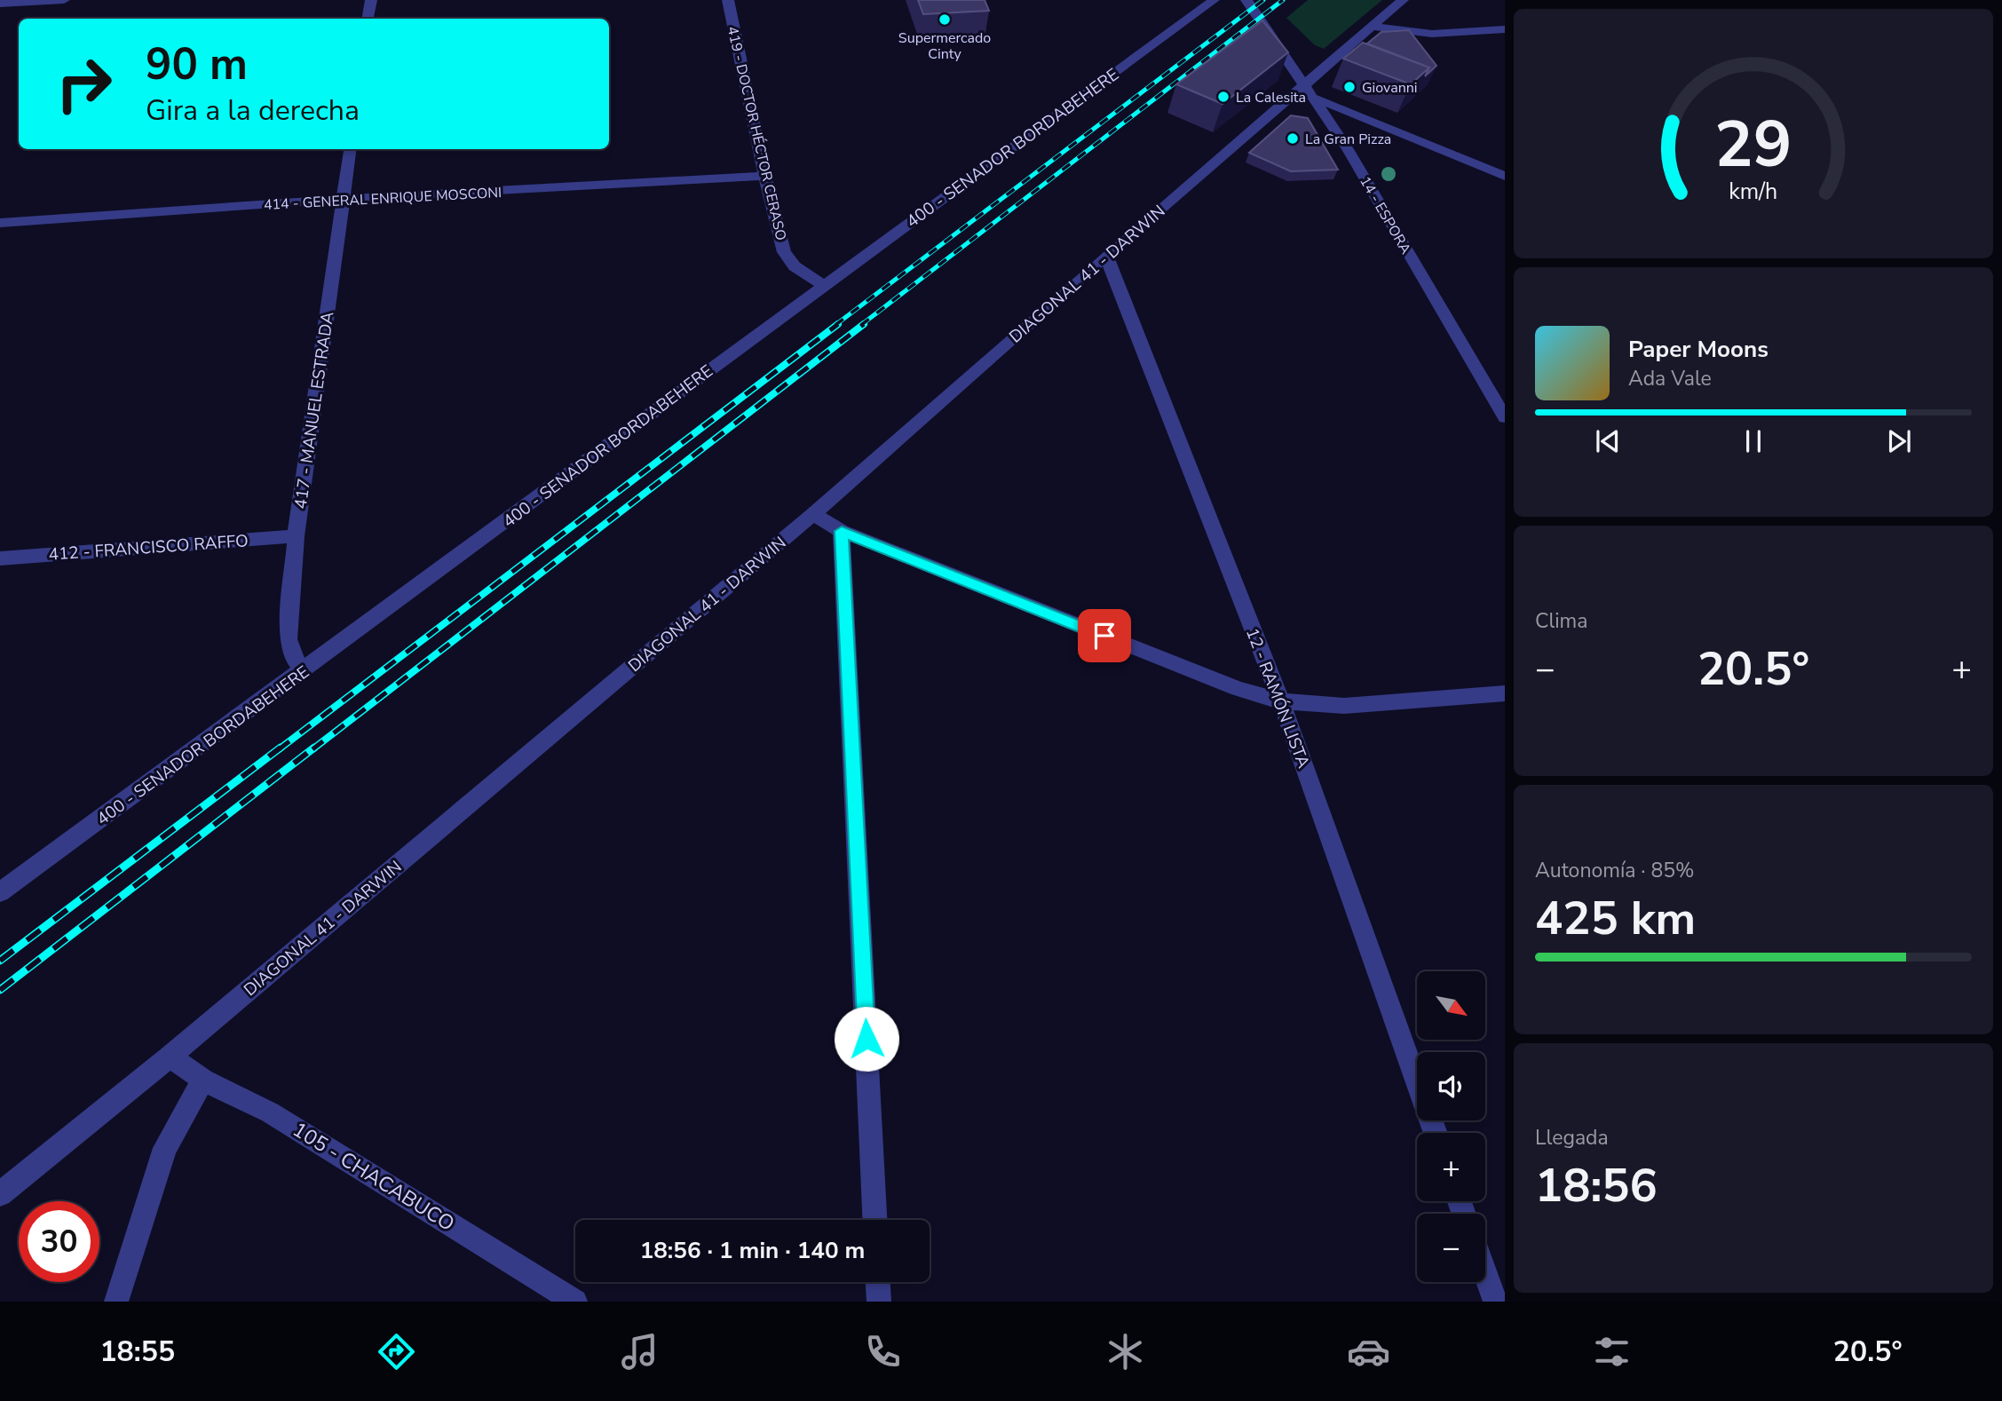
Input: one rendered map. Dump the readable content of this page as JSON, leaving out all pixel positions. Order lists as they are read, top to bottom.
{
  "streets": {
    "street": [
      "419 - DOCTOR HÉCTOR CERASO",
      "400 - SENADOR BORDABEHERE",
      "414 - GENERAL ENRIQUE MOSCONI",
      "14 - ESPORA",
      "DIAGONAL 41 - DARWIN",
      "417 - MANUEL ESTRADA",
      "412 - FRANCISCO RAFFO",
      "12 - RAMÓN LISTA",
      "105 - CHACABUCO"
    ]
  },
  "crossings": [
    ["419 - DOCTOR HÉCTOR CERASO", "400 - SENADOR BORDABEHERE"],
    ["419 - DOCTOR HÉCTOR CERASO", "414 - GENERAL ENRIQUE MOSCONI"],
    ["400 - SENADOR BORDABEHERE", "417 - MANUEL ESTRADA"],
    ["414 - GENERAL ENRIQUE MOSCONI", "417 - MANUEL ESTRADA"],
    ["14 - ESPORA", "DIAGONAL 41 - DARWIN"],
    ["DIAGONAL 41 - DARWIN", "12 - RAMÓN LISTA"],
    ["DIAGONAL 41 - DARWIN", "105 - CHACABUCO"],
    ["417 - MANUEL ESTRADA", "412 - FRANCISCO RAFFO"]
  ],
  "places": [
    "Supermercado Cinty",
    "Giovanni",
    "La Calesita",
    "La Gran Pizza"
  ],
  "north": "bottom right",
  "page": {
    "turn": ["90 m", "Gira a la derecha"],
    "song": ["Paper Moons", "Ada Vale"],
    "tile": [
      "Clima",
      ["Autonomía · 85%", "425 km"],
      ["Llegada", "18:56"]
    ],
    "heat": ["−", "20.5°", "+"],
    "map_buttons": ["+", "−"],
    "limit": "30",
    "trip": "18:56 · 1 min · 140 m",
    "tabs": ["18:55", "20.5°"],
    "gauge": ["29", "km/h"]
  }
}
